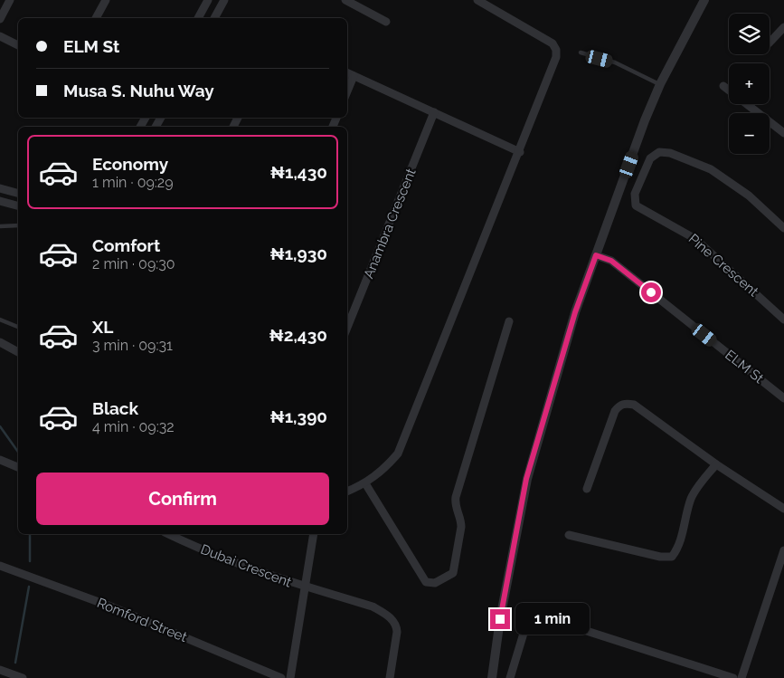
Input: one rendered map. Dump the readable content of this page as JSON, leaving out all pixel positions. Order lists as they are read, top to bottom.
{
  "streets": {
    "street": [
      "Anambra Crescent",
      "Pine Crescent",
      "ELM St",
      "Dubai Crescent",
      "Romford Street"
    ]
  },
  "page": {
    "map_buttons": ["+", "−"],
    "banner": ["ELM St", "Musa S. Nuhu Way"],
    "list": [
      {
        "name": "Economy",
        "note": "1 min · 09:29",
        "value": "₦1,430"
      },
      {
        "name": "Comfort",
        "note": "2 min · 09:30",
        "value": "₦1,930"
      },
      {
        "name": "XL",
        "note": "3 min · 09:31",
        "value": "₦2,430"
      },
      {
        "name": "Black",
        "note": "4 min · 09:32",
        "value": "₦1,390"
      }
    ],
    "buttons": "Confirm",
    "bubble": "1 min"
  }
}
